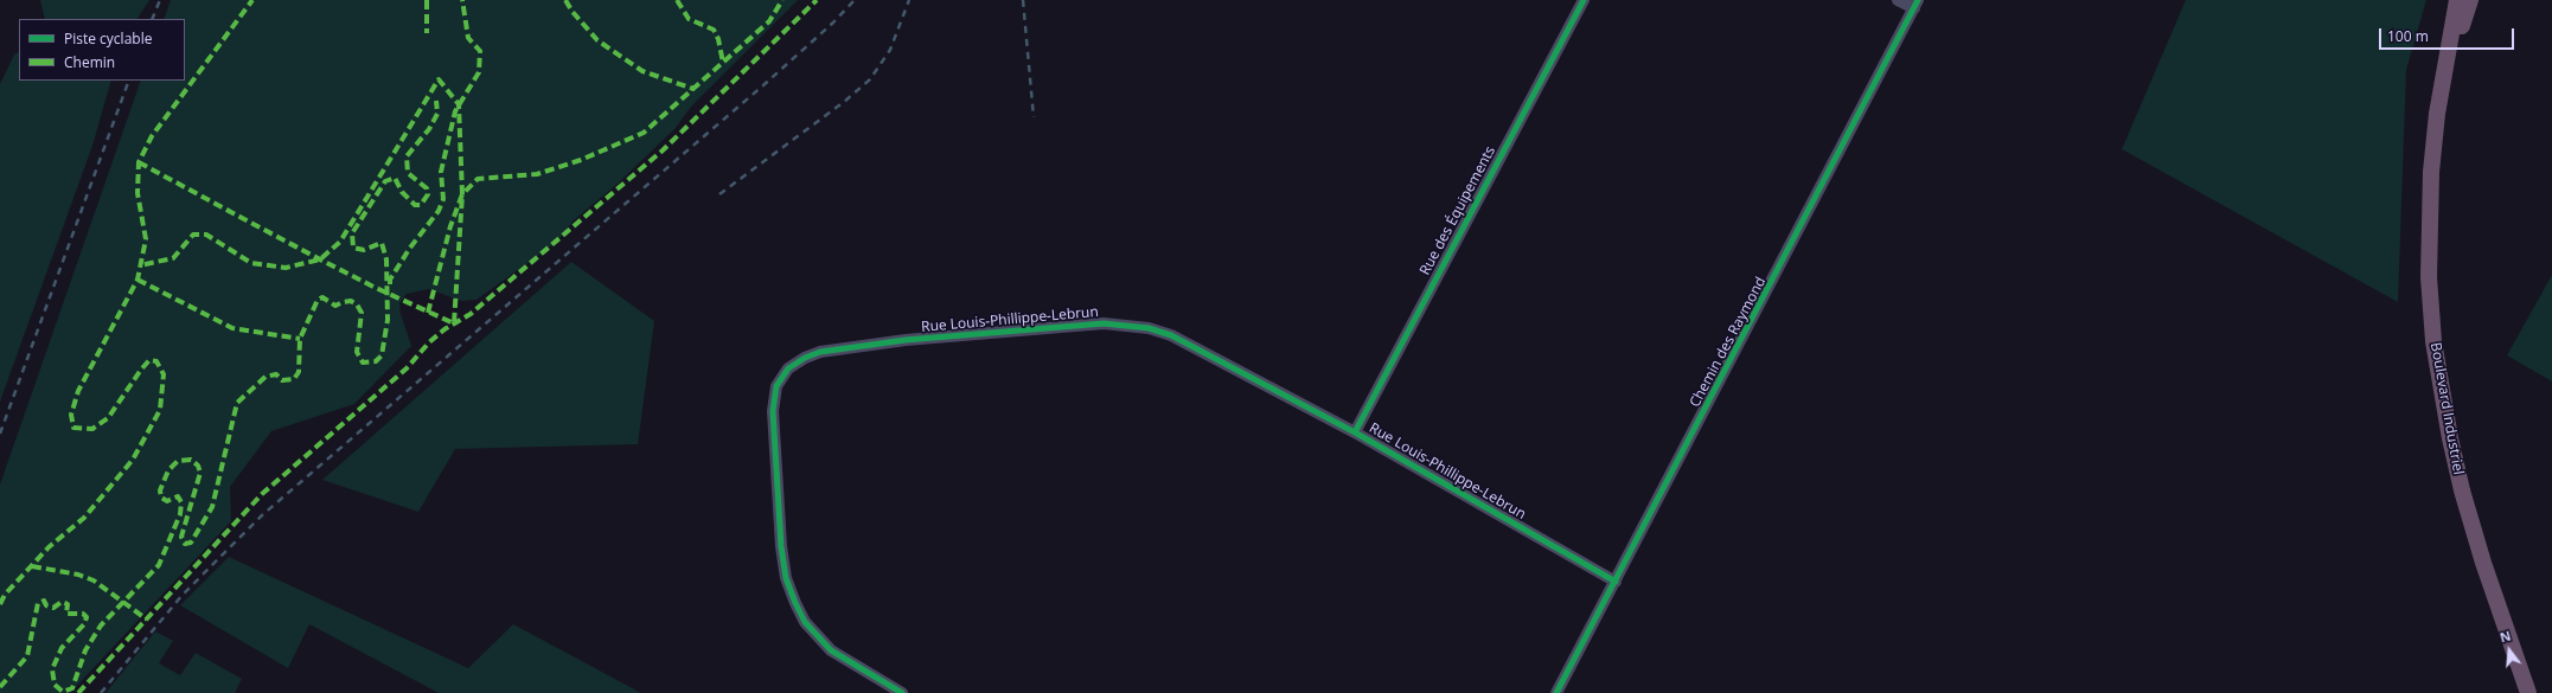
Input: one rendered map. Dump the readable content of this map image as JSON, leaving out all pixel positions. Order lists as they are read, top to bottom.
{
  "streets": {
    "highway": ["Boulevard Industriel"],
    "street": ["Rue des Équipements", "Rue Louis-Phillippe-Lebrun", "Chemin des Raymond"]
  },
  "crossings": [
    ["Rue des Équipements", "Rue Louis-Phillippe-Lebrun"],
    ["Rue Louis-Phillippe-Lebrun", "Chemin des Raymond"]
  ],
  "legend": ["Piste cyclable", "Chemin"],
  "scale_bar": "100 m",
  "north": "top"
}
